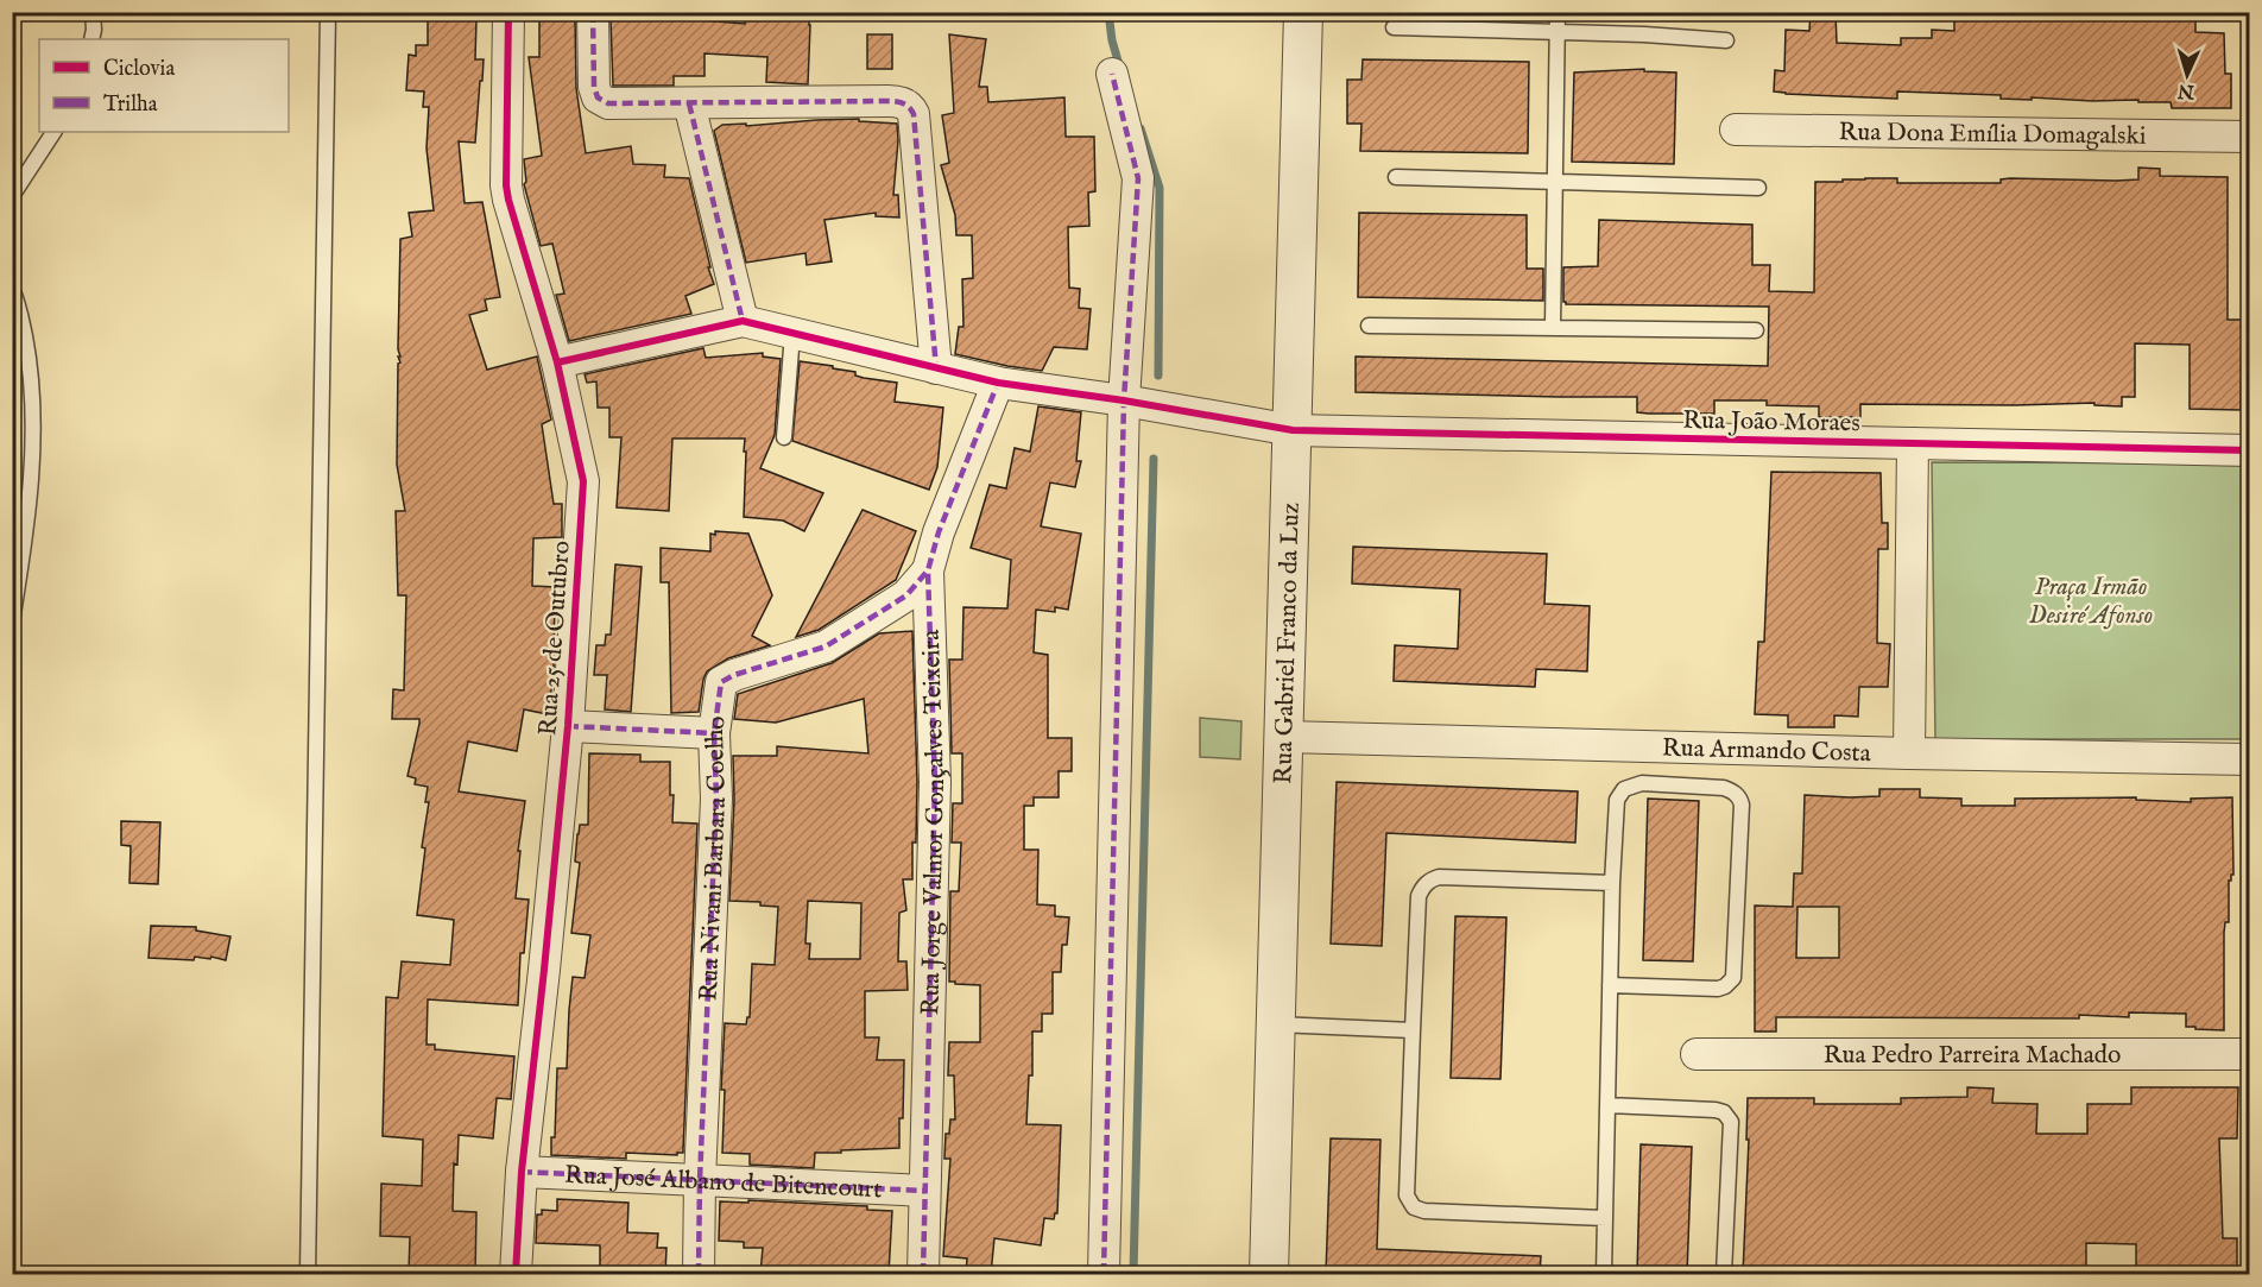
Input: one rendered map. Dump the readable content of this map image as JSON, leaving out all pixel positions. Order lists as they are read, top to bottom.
{
  "streets": {
    "street": [
      "Rua Dona Emília Domagalski",
      "Rua João Moraes",
      "Rua 25 de Outubro",
      "Rua Gabriel Franco da Luz",
      "Rua Armando Costa",
      "Rua Jorge Valmor Gonçalves Teixeira",
      "Rua Nivani Barbara Coelho",
      "Rua Pedro Parreira Machado",
      "Rua José Albano de Bitencourt"
    ]
  },
  "crossings": [
    ["Rua João Moraes", "Rua Gabriel Franco da Luz"],
    ["Rua João Moraes", "Rua Jorge Valmor Gonçalves Teixeira"],
    ["Rua 25 de Outubro", "Rua José Albano de Bitencourt"],
    ["Rua Gabriel Franco da Luz", "Rua Armando Costa"],
    ["Rua Jorge Valmor Gonçalves Teixeira", "Rua Nivani Barbara Coelho"],
    ["Rua Jorge Valmor Gonçalves Teixeira", "Rua José Albano de Bitencourt"],
    ["Rua Nivani Barbara Coelho", "Rua José Albano de Bitencourt"]
  ],
  "parks": ["Praça Irmão Desiré Afonso"],
  "legend": ["Ciclovia", "Trilha"],
  "north": "bottom"
}
